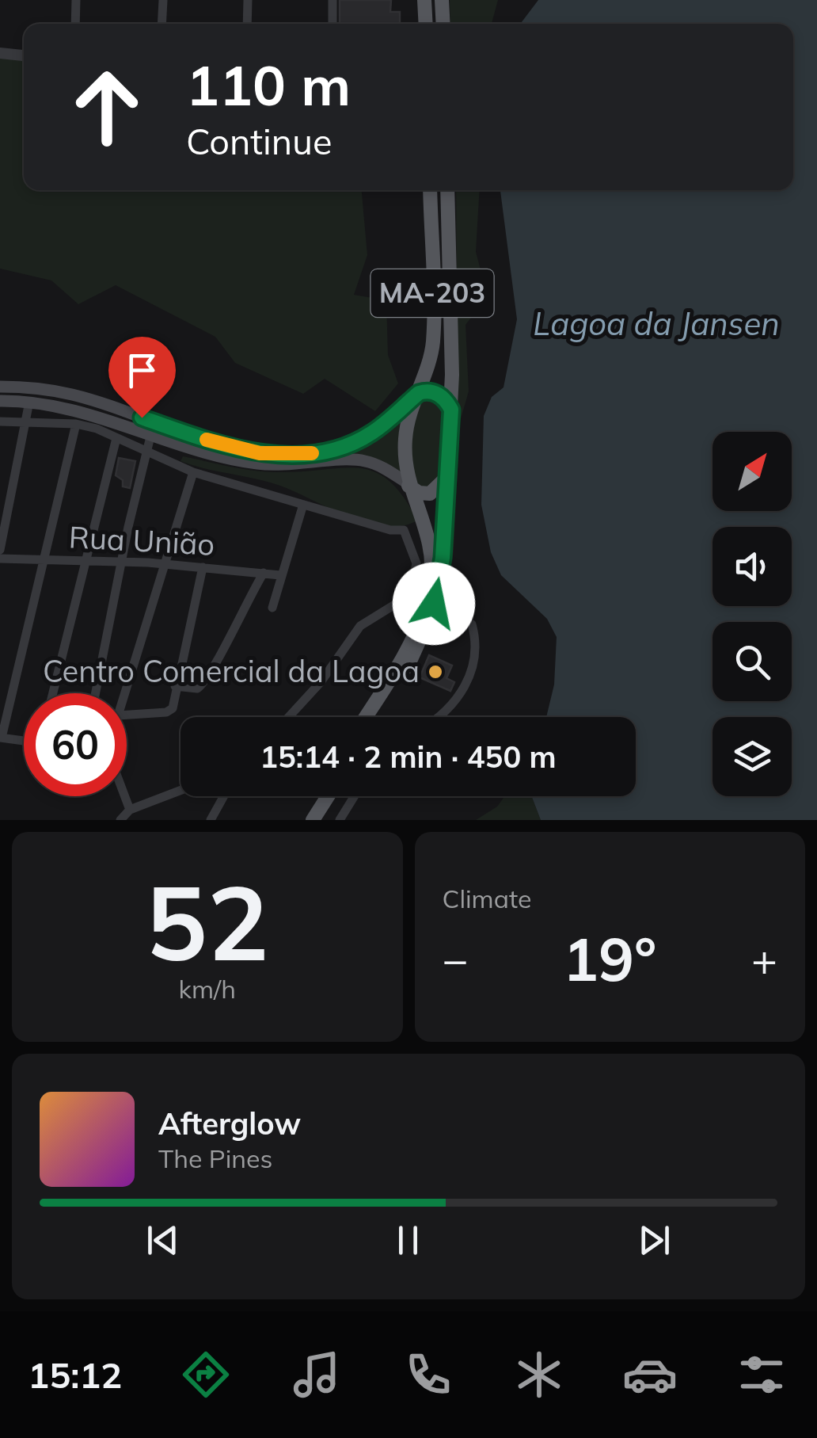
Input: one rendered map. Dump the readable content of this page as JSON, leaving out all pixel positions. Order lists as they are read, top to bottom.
{
  "streets": {
    "main road": ["MA-203"],
    "street": ["Rua União"]
  },
  "water": ["Lagoa da Jansen"],
  "places": ["Centro Comercial da Lagoa"],
  "north": "top right",
  "page": {
    "turn": ["110 m", "Continue"],
    "limit": "60",
    "trip": "15:14 · 2 min · 450 m",
    "tile": [
      ["52", "km/h"],
      "Climate"
    ],
    "heat": ["−", "19°", "+"],
    "song": ["Afterglow", "The Pines"],
    "tabs": "15:12"
  }
}
